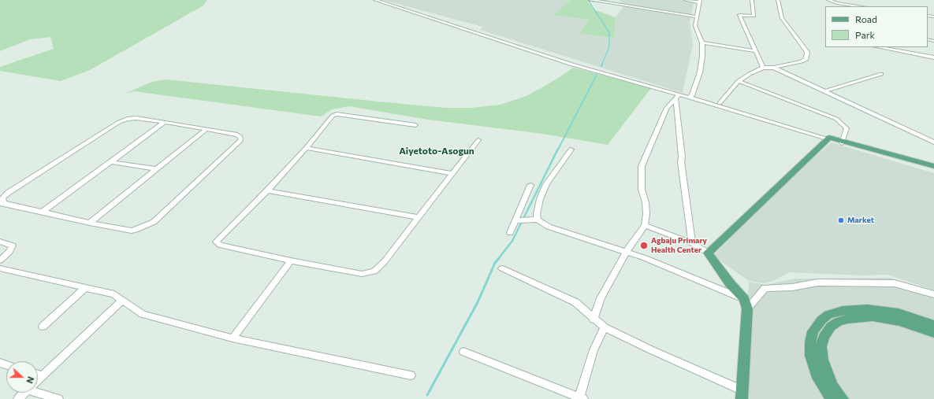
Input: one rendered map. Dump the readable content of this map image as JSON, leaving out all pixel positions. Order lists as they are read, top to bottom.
{
  "districts": ["Aiyetoto-Asogun"],
  "places": ["Market", "Agbaju Primary Health Center"],
  "legend": ["Road", "Park"],
  "north": "right"
}
